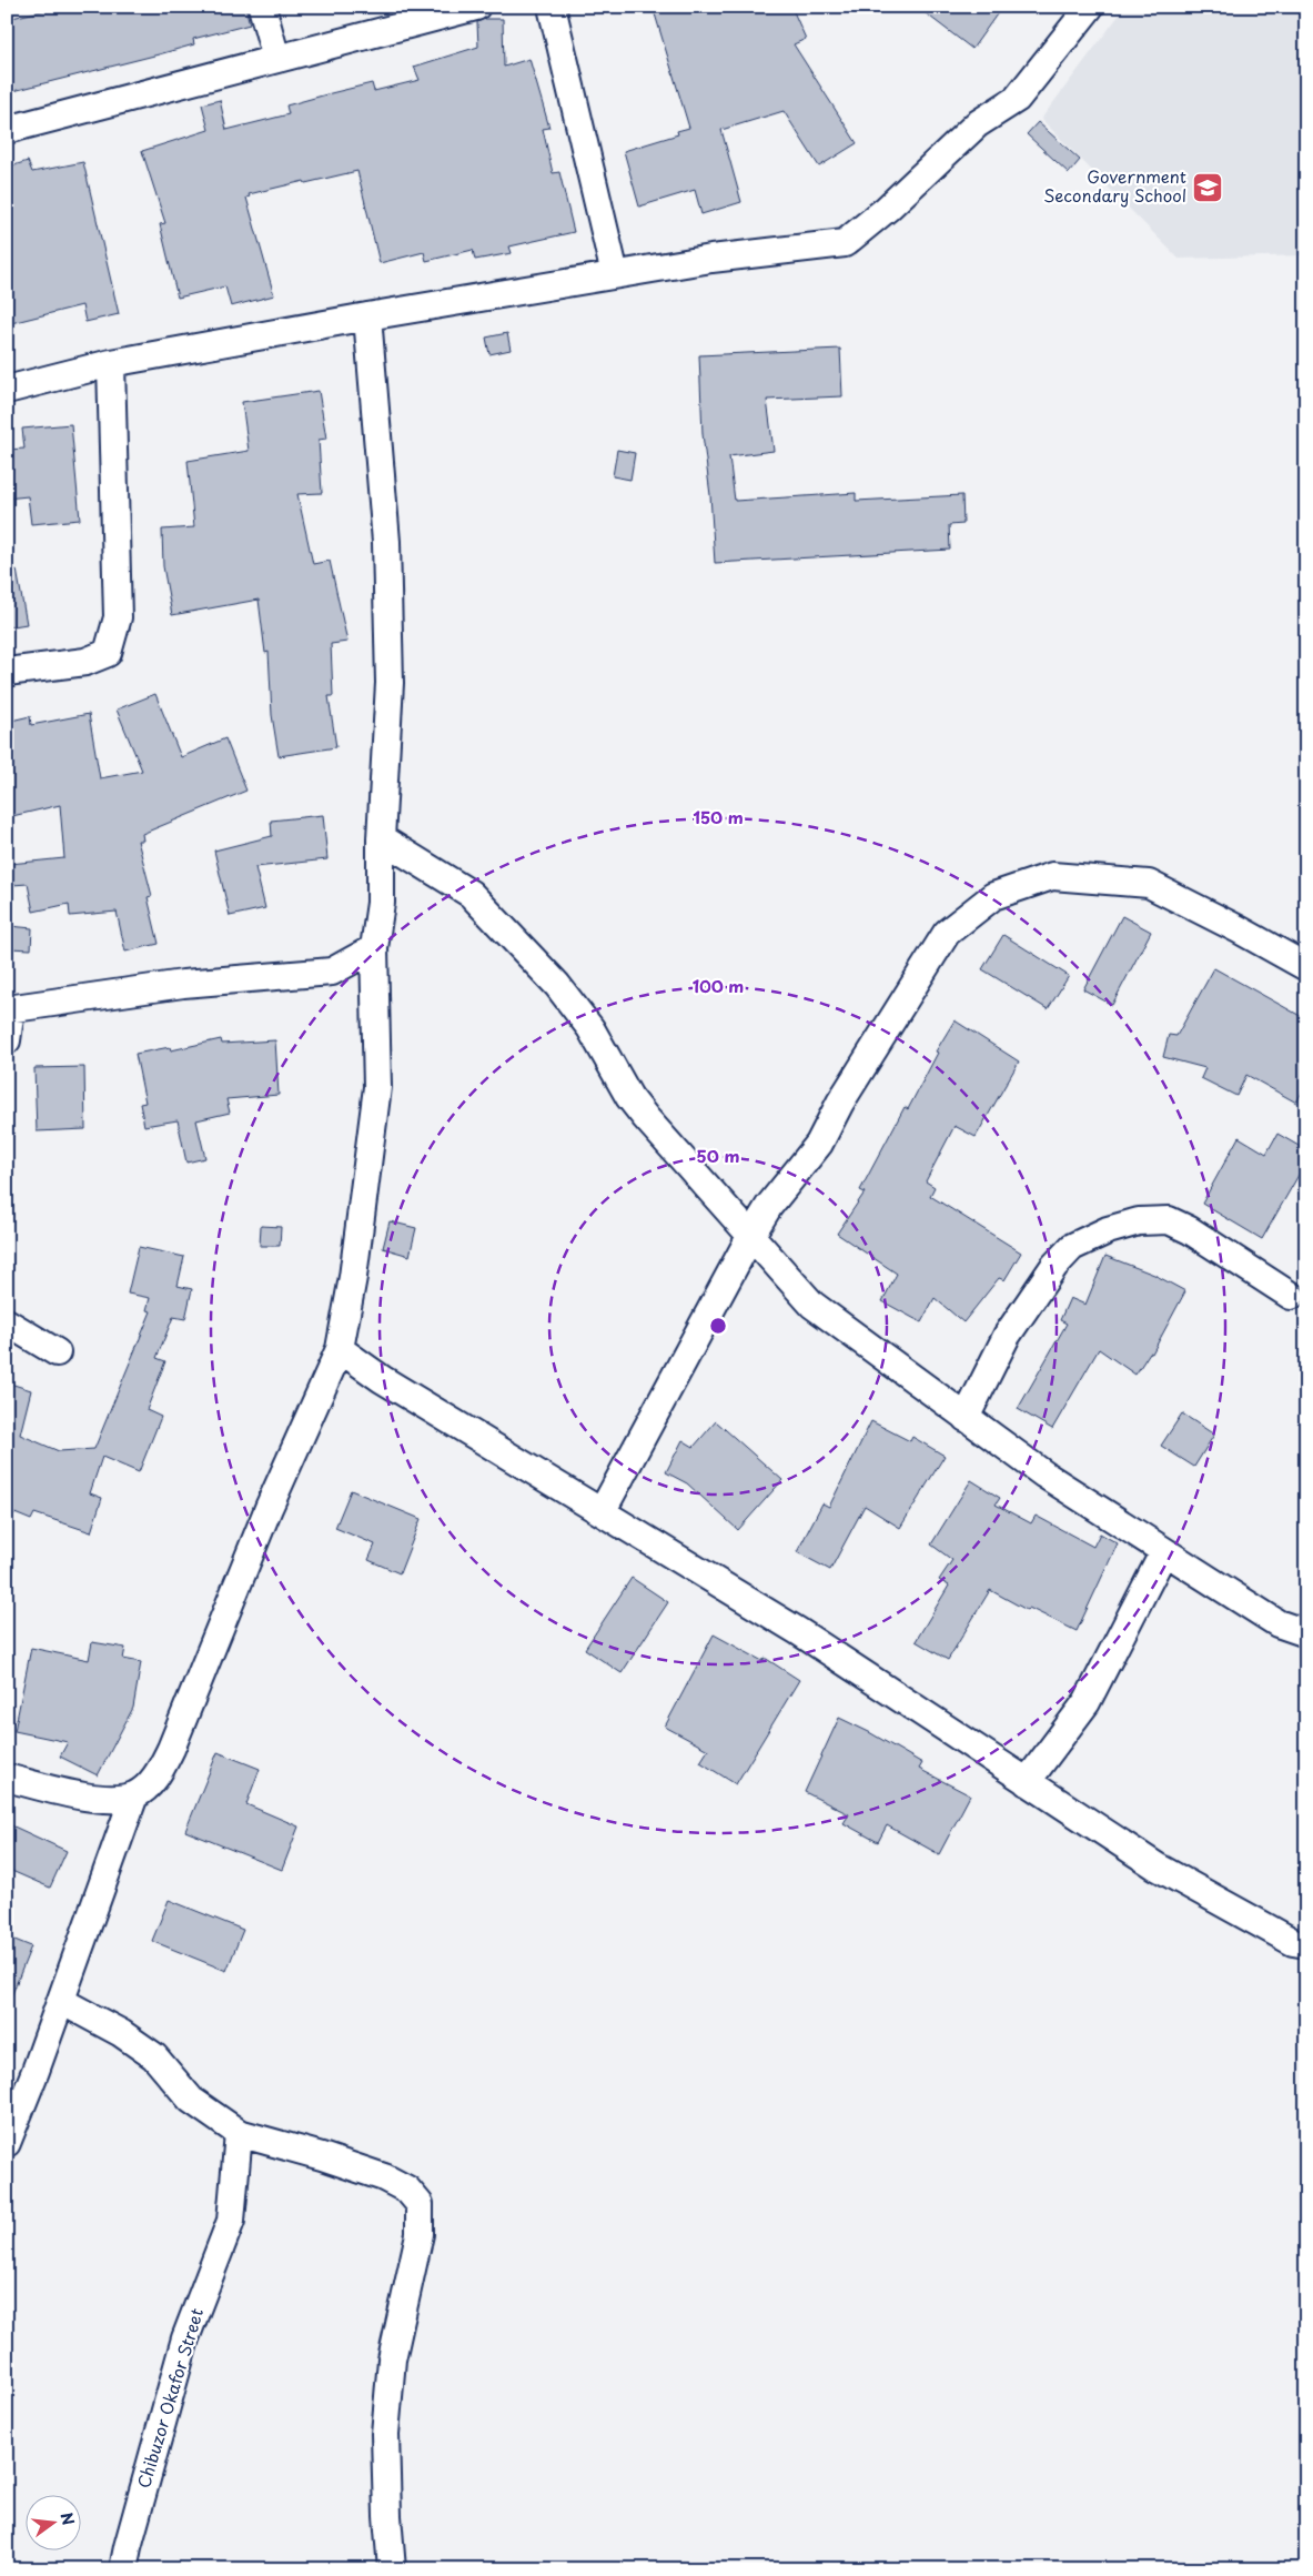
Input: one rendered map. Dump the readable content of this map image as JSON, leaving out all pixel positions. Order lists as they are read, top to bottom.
{
  "streets": {
    "street": ["Chibuzor Okafor Street"]
  },
  "places": {
    "school or university": ["Government Secondary School"]
  },
  "north": "right",
  "rings": ["150 m", "100 m", "50 m"]
}
